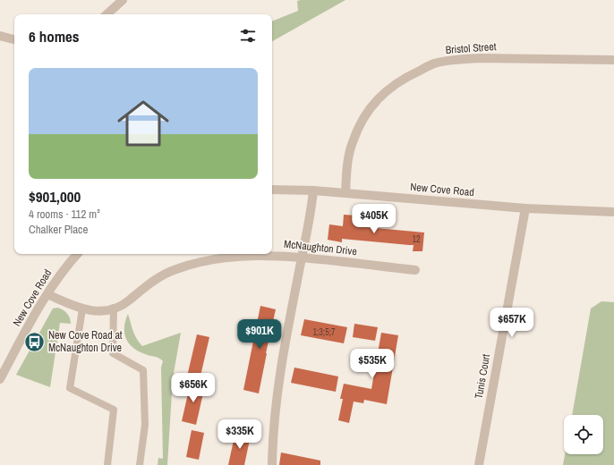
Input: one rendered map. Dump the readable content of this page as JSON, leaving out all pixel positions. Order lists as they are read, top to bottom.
{
  "streets": {
    "street": [
      "Bristol Street",
      "New Cove Road",
      "McNaughton Drive",
      "Tunis Court"
    ]
  },
  "crossings": [
    ["Bristol Street", "New Cove Road"],
    ["New Cove Road", "McNaughton Drive"],
    ["New Cove Road", "Tunis Court"]
  ],
  "places": {
    "bus stop": ["New Cove Road at McNaughton Drive"]
  },
  "house_numbers": ["12", "1;3;5;7"],
  "page": {
    "heading": "6 homes",
    "list": [
      {
        "name": "$901,000",
        "note": "4 rooms · 112 m² · Chalker Place"
      }
    ],
    "price": [
      "$405K",
      "$657K",
      "$901K",
      "$535K",
      "$656K",
      "$335K"
    ]
  }
}
